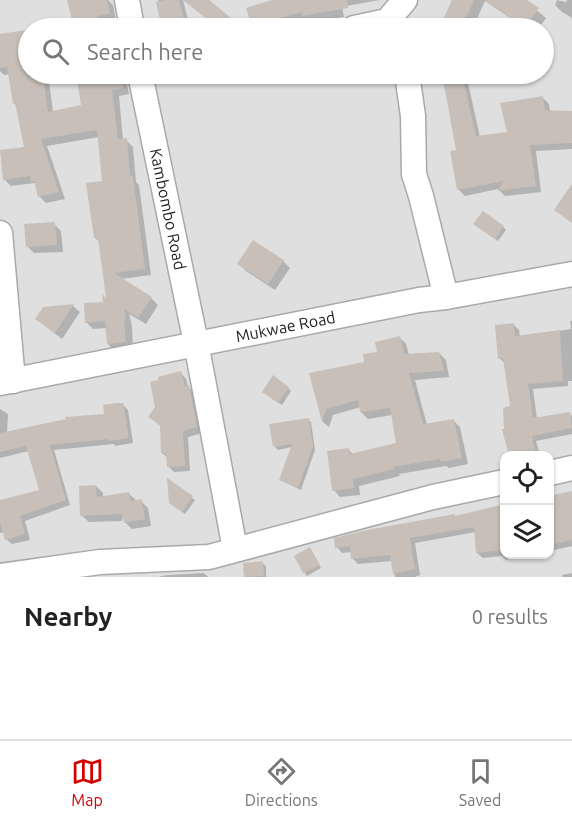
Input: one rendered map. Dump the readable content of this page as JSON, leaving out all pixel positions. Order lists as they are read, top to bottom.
{
  "streets": {
    "street": ["Kambombo Road", "Mukwae Road"]
  },
  "crossings": [
    ["Kambombo Road", "Mukwae Road"]
  ],
  "page": {
    "search": "Search here",
    "heading": ["Nearby", "0 results"],
    "nav": ["Map", "Directions", "Saved"]
  }
}
